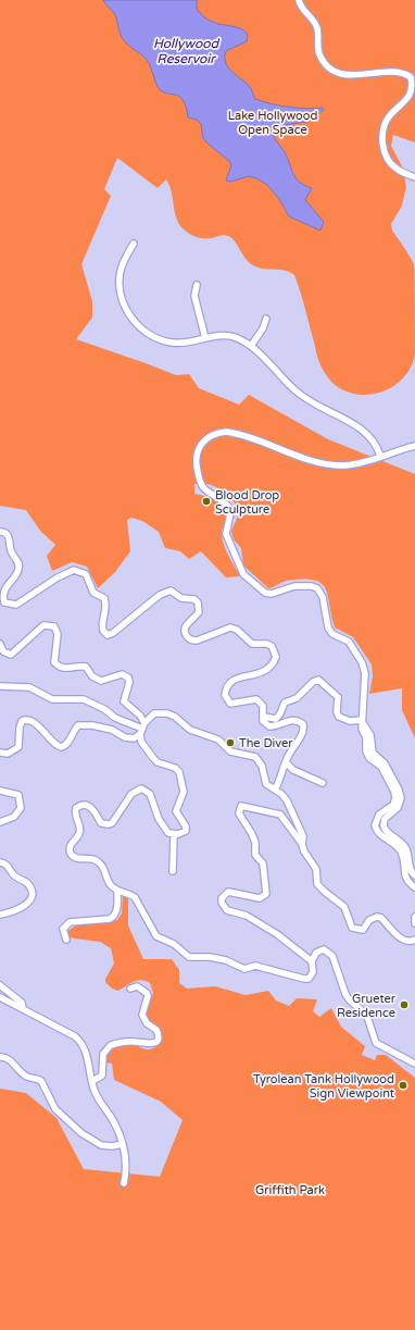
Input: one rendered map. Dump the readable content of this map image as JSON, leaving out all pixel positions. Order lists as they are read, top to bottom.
{
  "water": ["Hollywood Reservoir"],
  "parks": ["Lake Hollywood Open Space", "Griffith Park"],
  "places": [
    "Blood Drop Sculpture",
    "The Diver",
    "Grueter Residence",
    "Tyrolean Tank Hollywood Sign Viewpoint"
  ]
}
